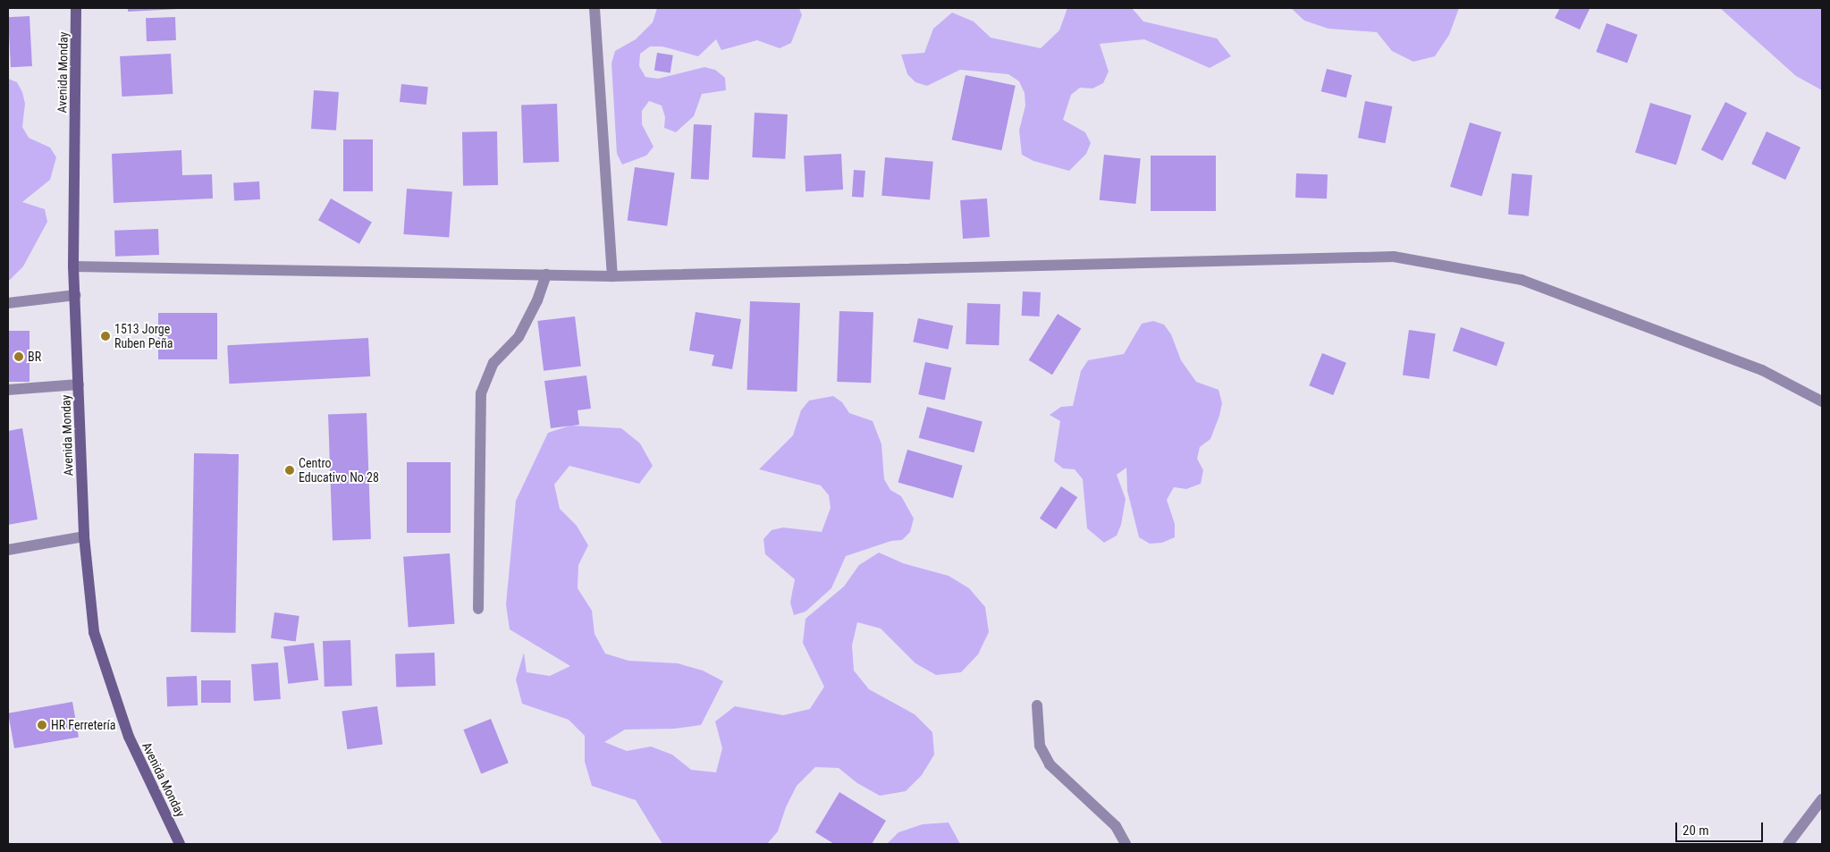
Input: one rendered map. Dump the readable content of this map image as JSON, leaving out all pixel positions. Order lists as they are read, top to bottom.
{
  "streets": {
    "main road": ["Avenida Monday"]
  },
  "places": [
    "1513 Jorge Ruben Peña",
    "BR",
    "Centro Educativo No 28",
    "HR Ferretería"
  ],
  "scale_bar": "20 m"
}
